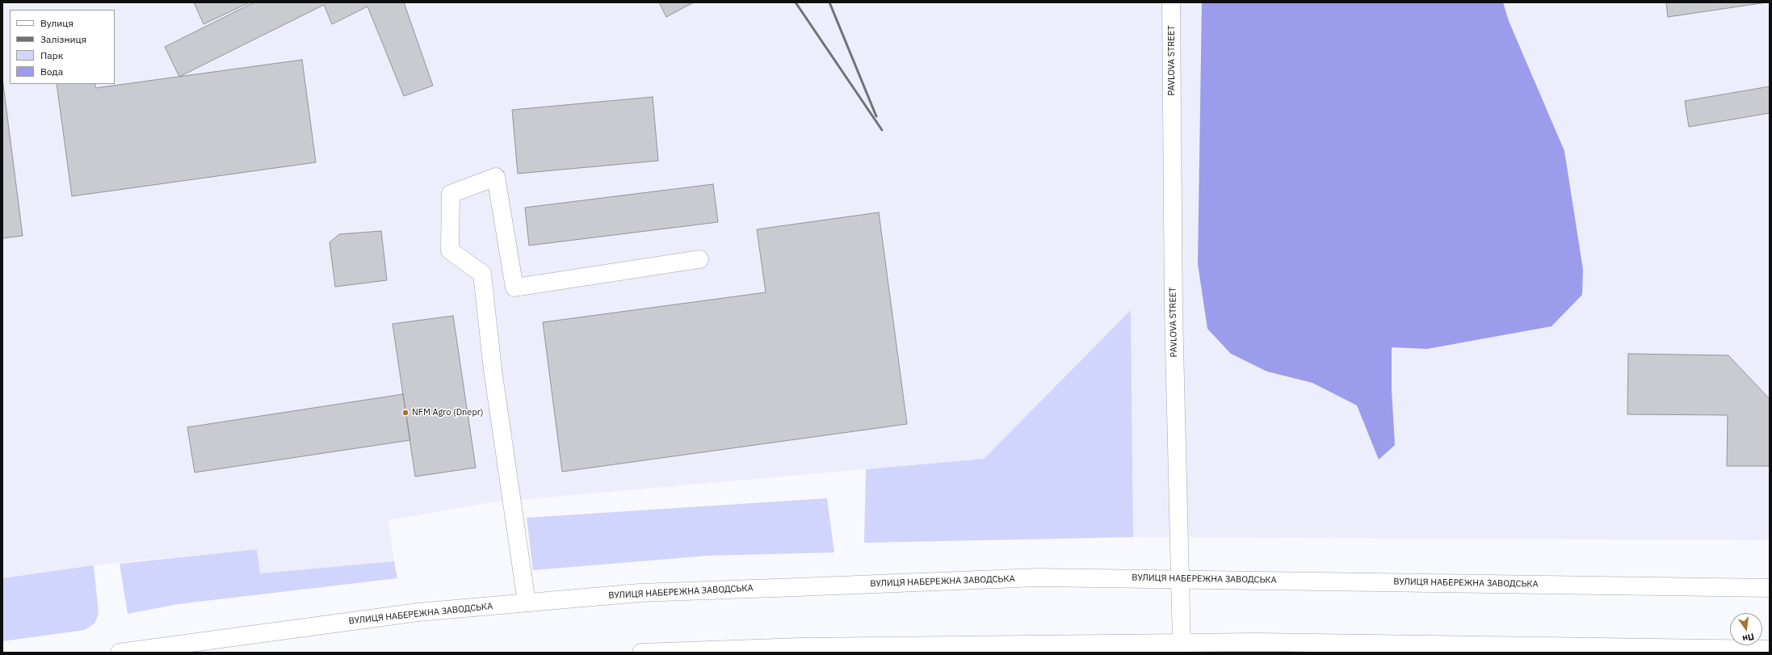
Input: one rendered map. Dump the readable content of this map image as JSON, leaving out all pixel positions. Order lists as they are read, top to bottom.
{
  "streets": {
    "main road": ["PAVLOVA STREET", "ВУЛИЦЯ НАБЕРЕЖНА ЗАВОДСЬКА"]
  },
  "crossings": [
    ["PAVLOVA STREET", "ВУЛИЦЯ НАБЕРЕЖНА ЗАВОДСЬКА"]
  ],
  "places": ["NFM Agro (Dnepr)"],
  "legend": [
    "Вулиця",
    "Залізниця",
    "Парк",
    "Вода"
  ],
  "north": "bottom"
}
